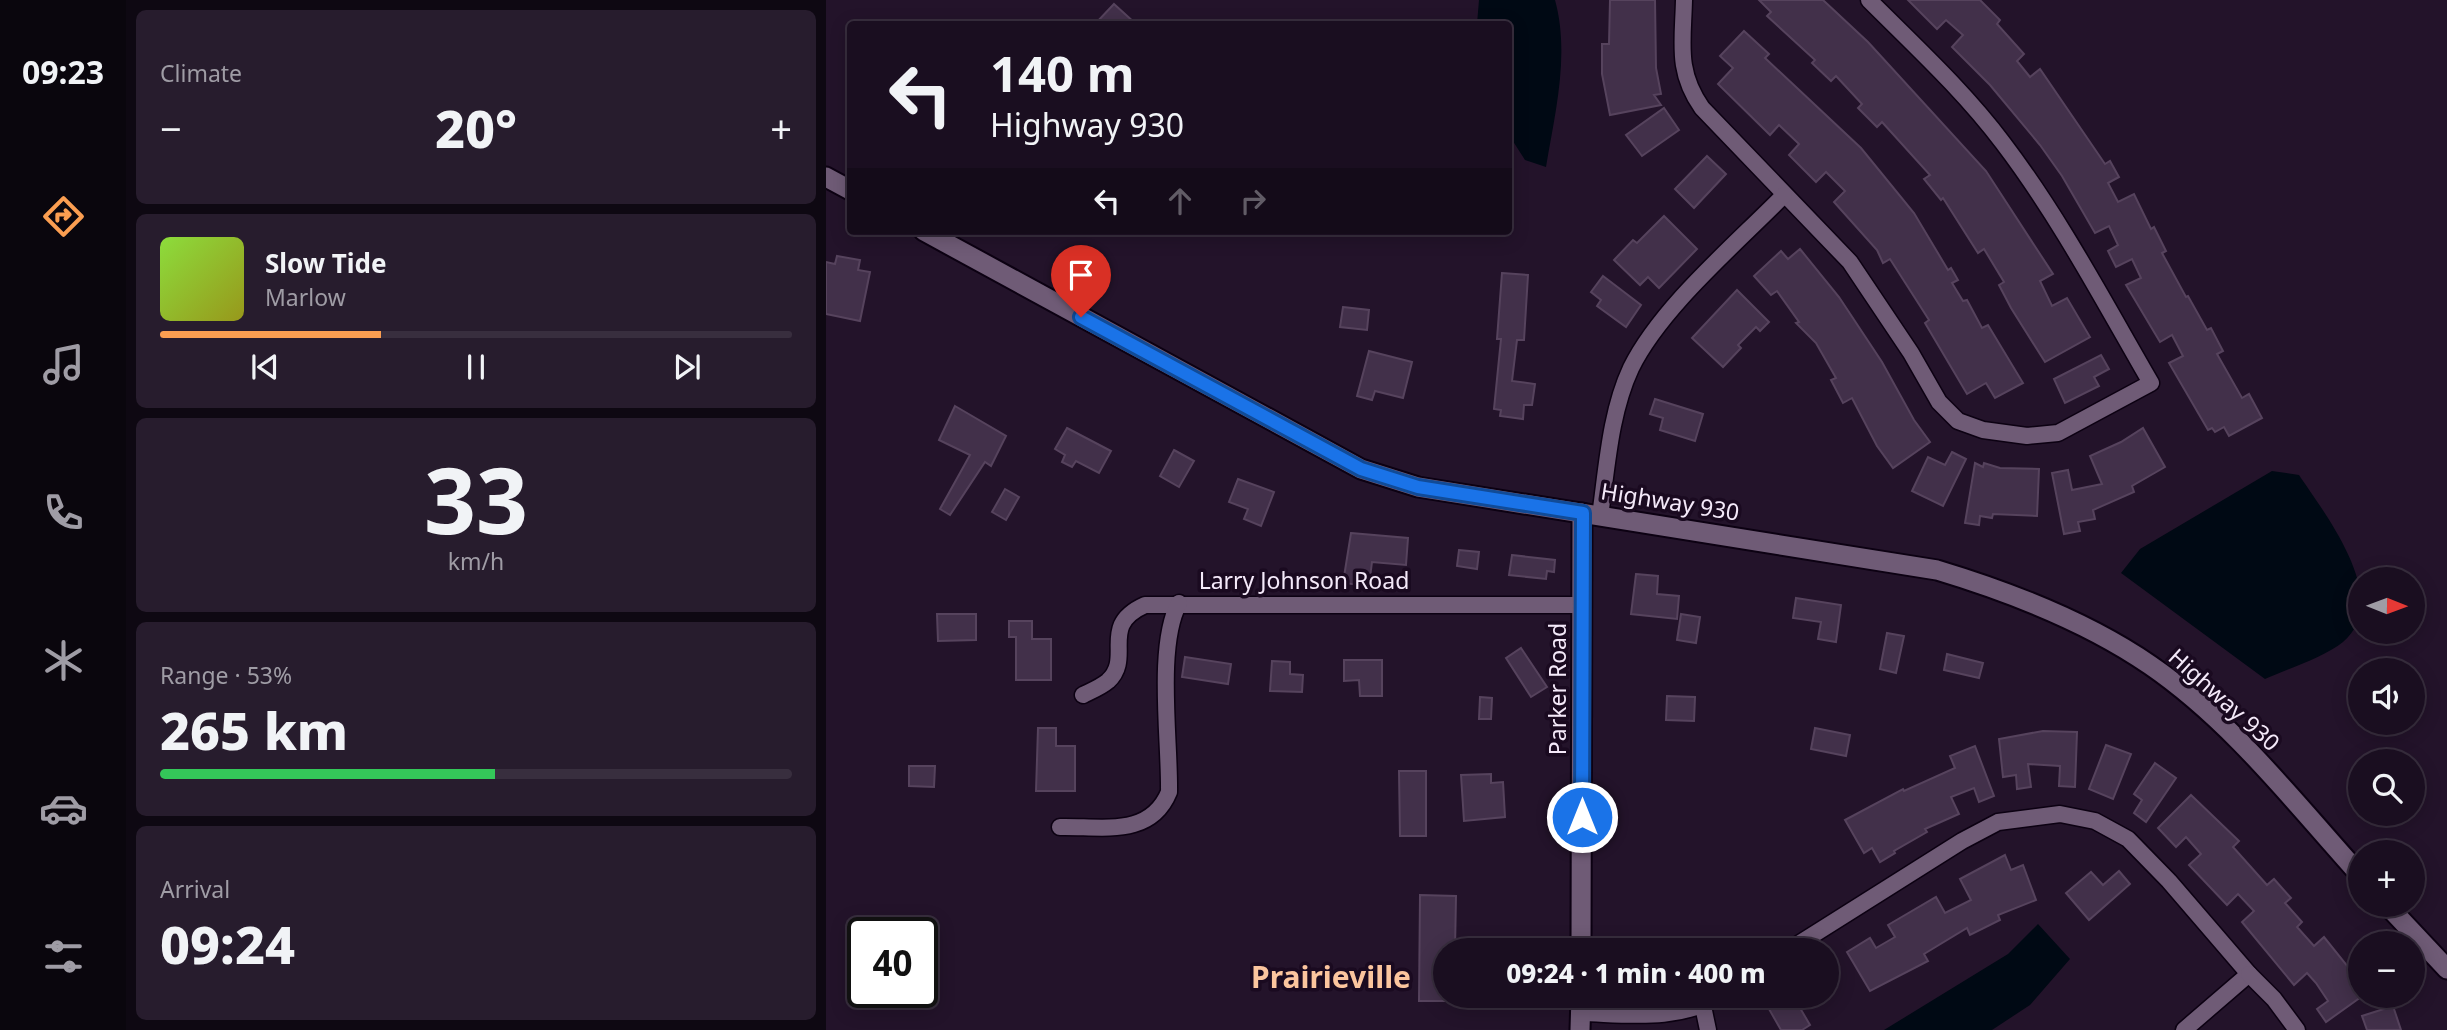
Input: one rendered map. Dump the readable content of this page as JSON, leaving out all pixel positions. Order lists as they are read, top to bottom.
{
  "streets": {
    "street": ["Highway 930", "Larry Johnson Road", "Parker Road"]
  },
  "crossings": [
    ["Highway 930", "Parker Road"],
    ["Larry Johnson Road", "Parker Road"]
  ],
  "districts": ["Prairieville"],
  "north": "right",
  "page": {
    "tabs": "09:23",
    "tile": [
      "Climate",
      ["33", "km/h"],
      ["Range · 53%", "265 km"],
      ["Arrival", "09:24"]
    ],
    "turn": ["140 m", "Highway 930"],
    "heat": ["−", "20°", "+"],
    "song": ["Slow Tide", "Marlow"],
    "map_buttons": ["+", "−"],
    "limit": "40",
    "trip": "09:24 · 1 min · 400 m"
  }
}
